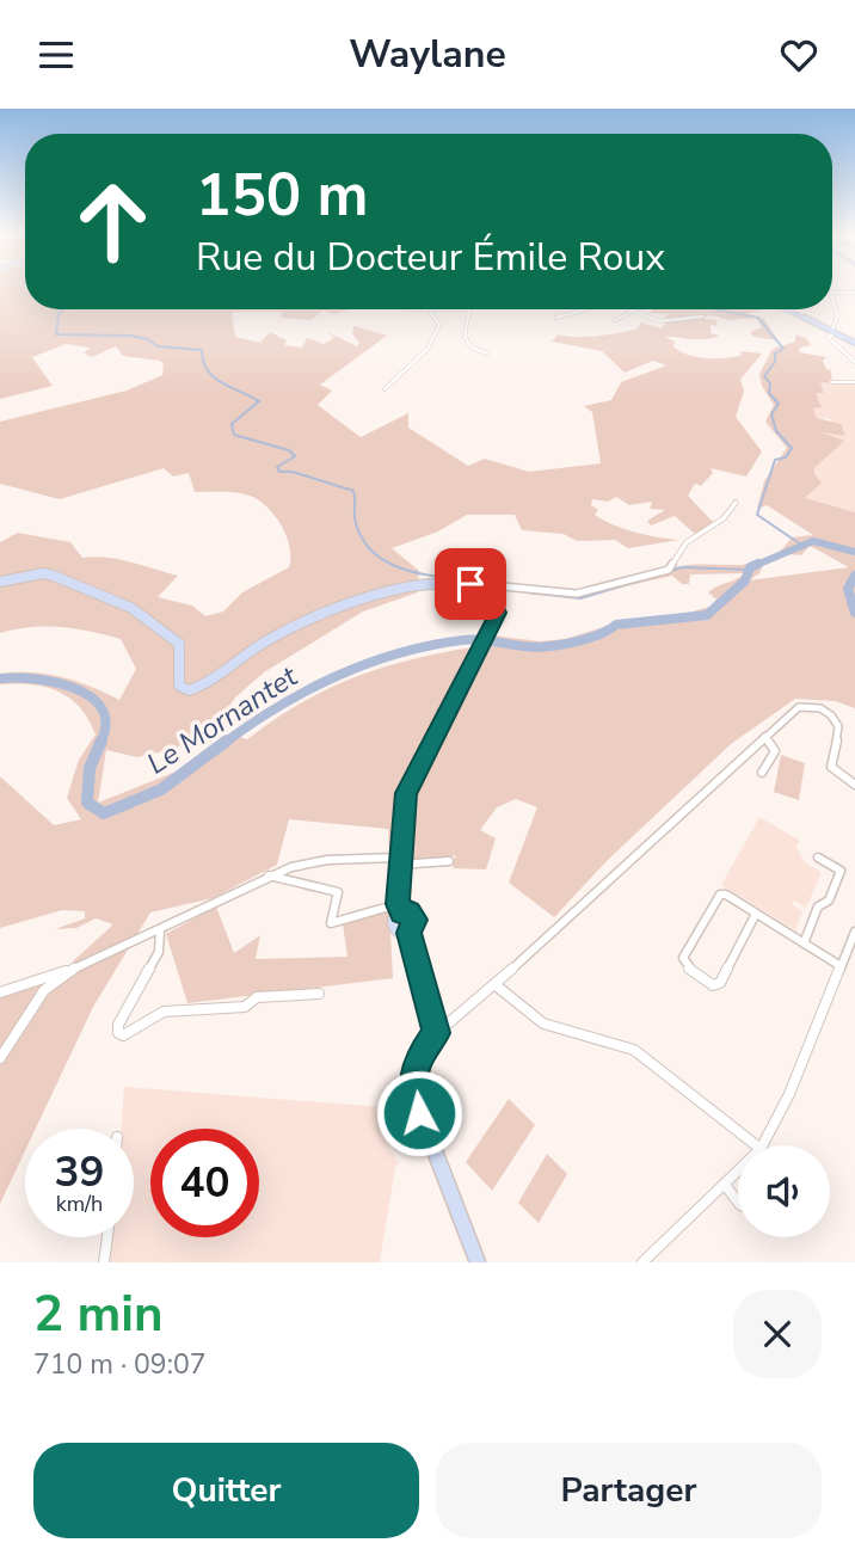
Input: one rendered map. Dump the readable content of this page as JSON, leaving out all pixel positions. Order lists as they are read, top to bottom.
{
  "water": ["Le Mornantet"],
  "page": {
    "header": "Waylane",
    "turn": ["150 m", "Rue du Docteur Émile Roux"],
    "speed": "39 km/h",
    "limit": "40",
    "heading": ["2 min", "710 m · 09:07"],
    "buttons": ["Quitter", "Partager"]
  }
}
